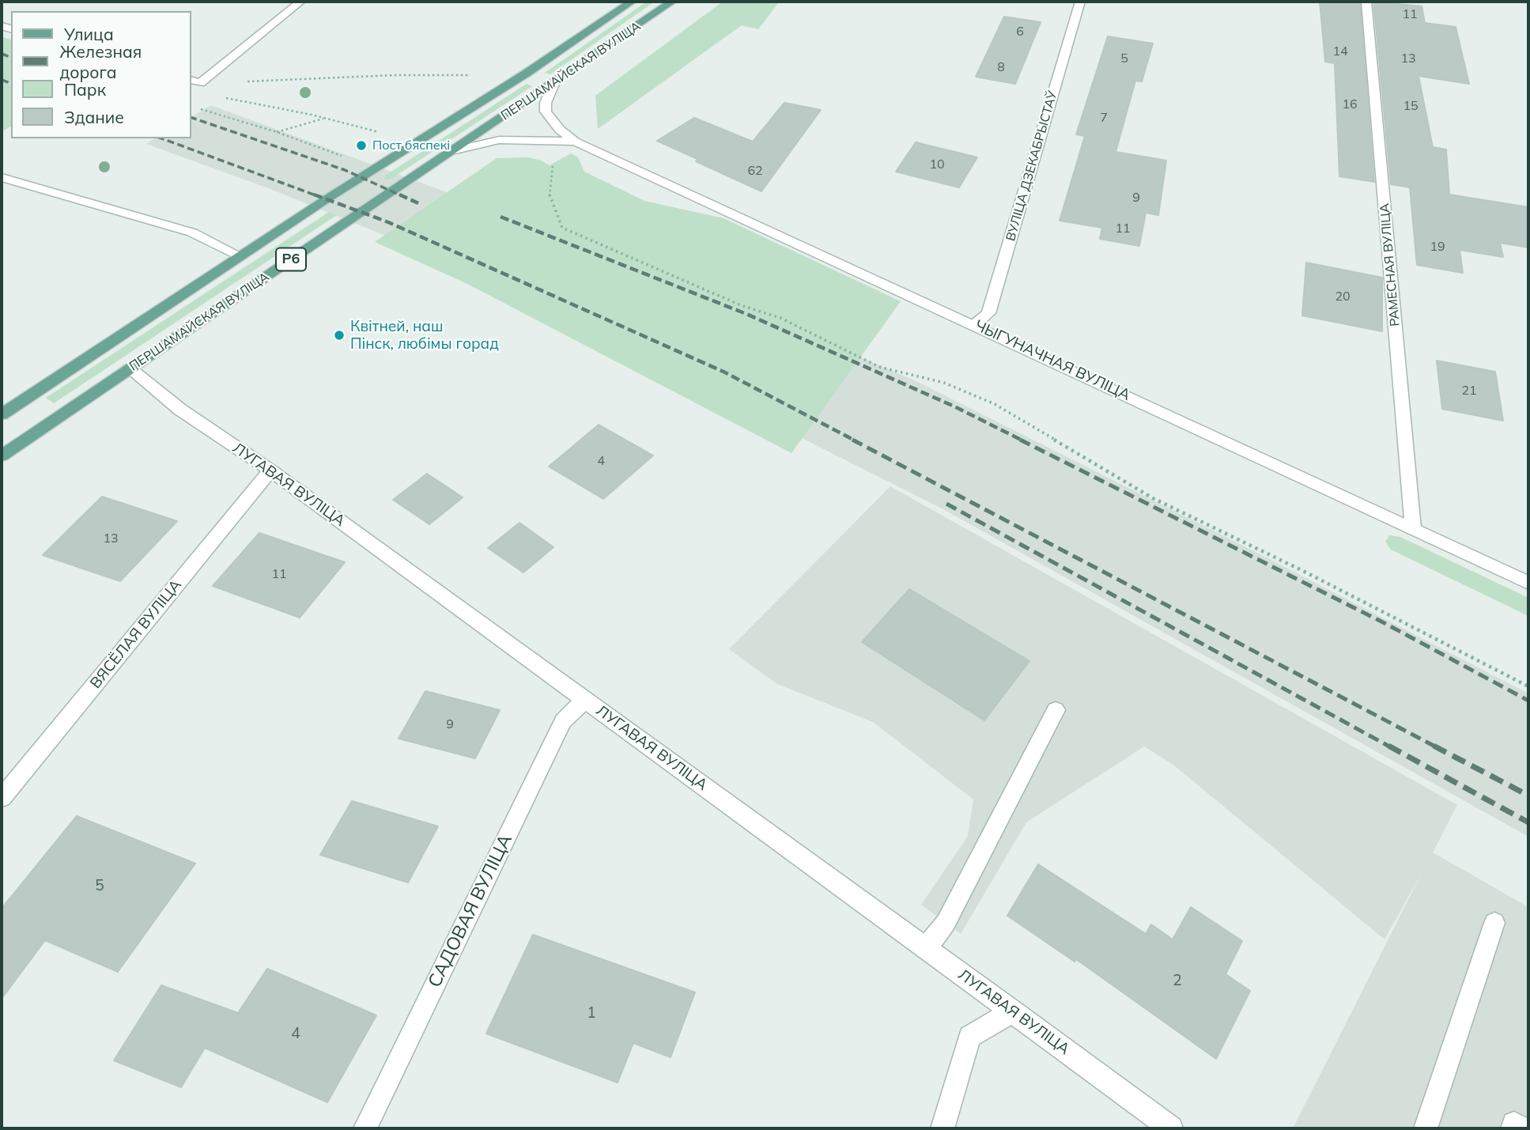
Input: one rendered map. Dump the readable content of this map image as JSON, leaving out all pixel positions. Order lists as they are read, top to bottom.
{
  "streets": {
    "main road": ["ПЕРШАМАЙСКАЯ ВУЛІЦА", "Р6"],
    "street": [
      "ВУЛІЦА ДЗЕКАБРЫСТАЎ",
      "РАМЕСНАЯ ВУЛІЦА",
      "ЧЫГУНАЧНАЯ ВУЛІЦА",
      "ЛУГАВАЯ ВУЛІЦА",
      "ВЯСЁЛАЯ ВУЛІЦА",
      "САДОВАЯ ВУЛІЦА"
    ]
  },
  "crossings": [
    ["ПЕРШАМАЙСКАЯ ВУЛІЦА", "ЧЫГУНАЧНАЯ ВУЛІЦА"],
    ["ПЕРШАМАЙСКАЯ ВУЛІЦА", "ЛУГАВАЯ ВУЛІЦА"],
    ["ВУЛІЦА ДЗЕКАБРЫСТАЎ", "ЧЫГУНАЧНАЯ ВУЛІЦА"],
    ["РАМЕСНАЯ ВУЛІЦА", "ЧЫГУНАЧНАЯ ВУЛІЦА"],
    ["ЛУГАВАЯ ВУЛІЦА", "ВЯСЁЛАЯ ВУЛІЦА"],
    ["ЛУГАВАЯ ВУЛІЦА", "САДОВАЯ ВУЛІЦА"]
  ],
  "places": ["Пост бяспекі", "Квітней, наш Пінск, любімы горад"],
  "house_numbers": [
    "11",
    "6",
    "14",
    "5",
    "13",
    "8",
    "16",
    "15",
    "7",
    "10",
    "62",
    "9",
    "11",
    "19",
    "20",
    "21",
    "4",
    "13",
    "11",
    "9",
    "5",
    "2",
    "1",
    "4"
  ],
  "legend": [
    "Улица",
    "Железная дорога",
    "Парк",
    "Здание"
  ]
}
